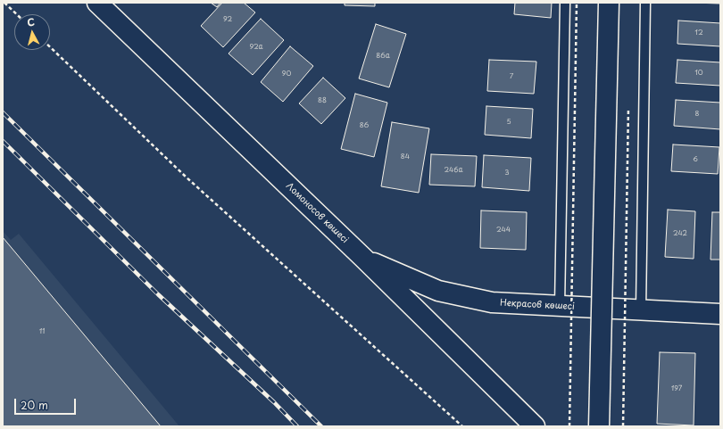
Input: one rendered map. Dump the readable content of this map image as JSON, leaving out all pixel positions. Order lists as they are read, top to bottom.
{
  "streets": {
    "main road": ["Ломоносов көшесі", "Некрасов көшесі"]
  },
  "crossings": [
    ["Ломоносов көшесі", "Некрасов көшесі"]
  ],
  "house_numbers": [
    "92",
    "12",
    "92а",
    "86а",
    "10",
    "90",
    "7",
    "88",
    "8",
    "5",
    "86",
    "84",
    "6",
    "246а",
    "3",
    "244",
    "242",
    "11",
    "197"
  ],
  "scale_bar": "20 m",
  "north": "top"
}
